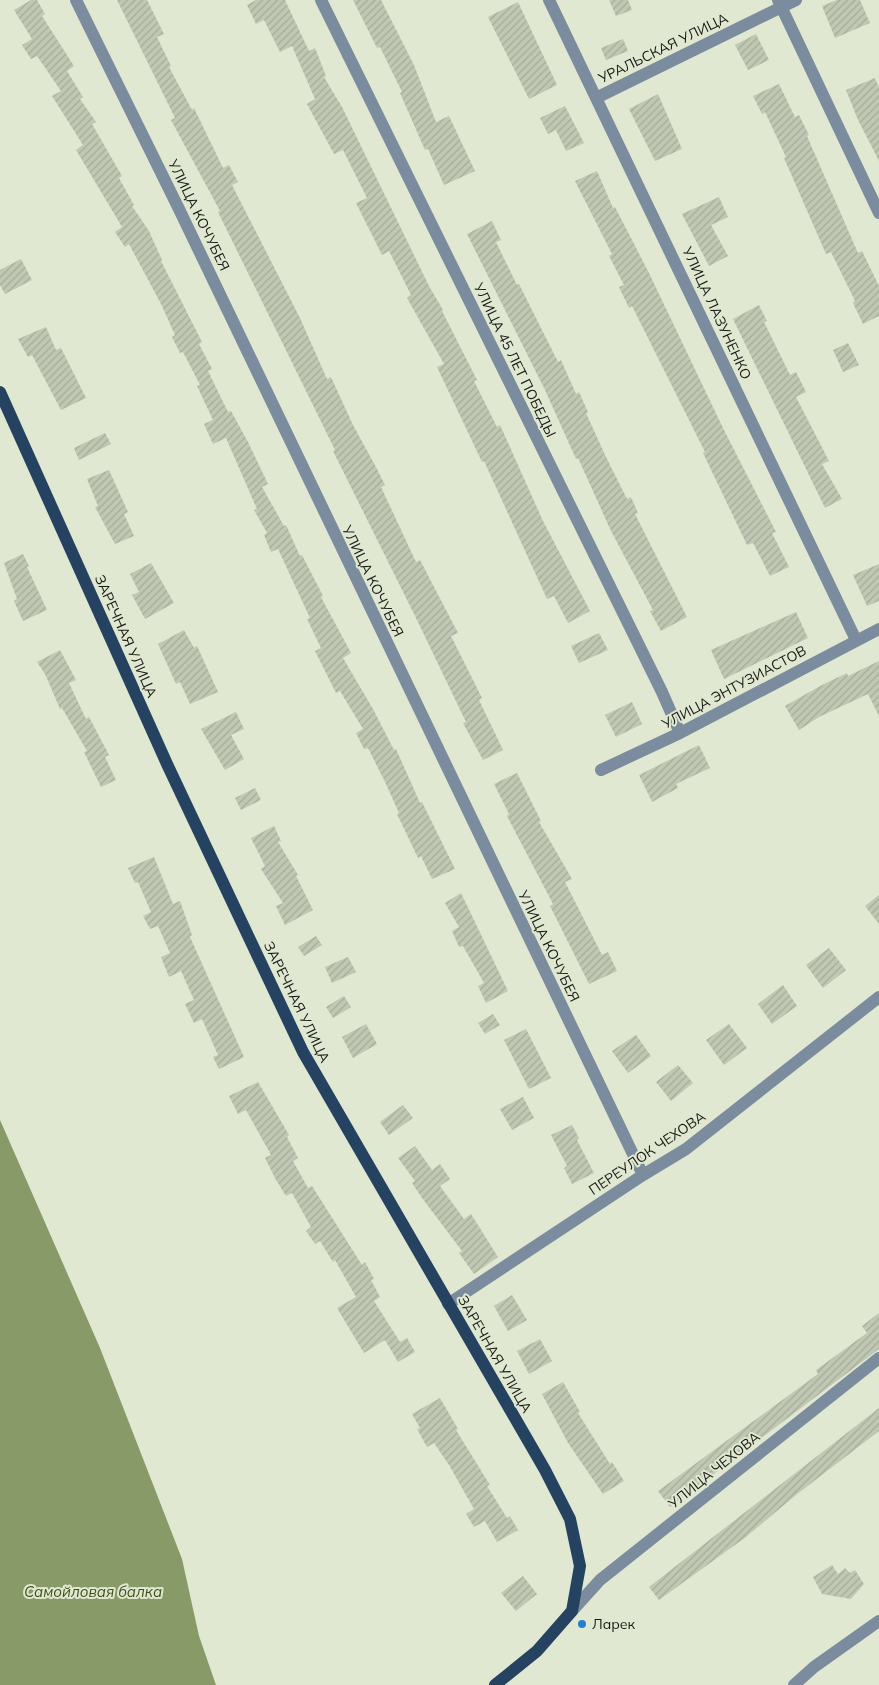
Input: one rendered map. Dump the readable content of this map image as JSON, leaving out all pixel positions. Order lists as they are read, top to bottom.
{
  "streets": {
    "main road": ["ЗАРЕЧНАЯ УЛИЦА"],
    "street": [
      "УРАЛЬСКАЯ УЛИЦА",
      "УЛИЦА КОЧУБЕЯ",
      "УЛИЦА ЛАЗУНЕНКО",
      "УЛИЦА 45 ЛЕТ ПОБЕДЫ",
      "УЛИЦА ЭНТУЗИАСТОВ",
      "ПЕРЕУЛОК ЧЕХОВА",
      "УЛИЦА ЧЕХОВА"
    ]
  },
  "crossings": [
    ["УРАЛЬСКАЯ УЛИЦА", "УЛИЦА ЛАЗУНЕНКО"],
    ["УЛИЦА КОЧУБЕЯ", "ПЕРЕУЛОК ЧЕХОВА"],
    ["УЛИЦА ЛАЗУНЕНКО", "УЛИЦА ЭНТУЗИАСТОВ"],
    ["УЛИЦА 45 ЛЕТ ПОБЕДЫ", "УЛИЦА ЭНТУЗИАСТОВ"],
    ["ЗАРЕЧНАЯ УЛИЦА", "ПЕРЕУЛОК ЧЕХОВА"],
    ["ЗАРЕЧНАЯ УЛИЦА", "УЛИЦА ЧЕХОВА"]
  ],
  "water": ["Самойловая балка"],
  "places": ["Ларек"]
}
